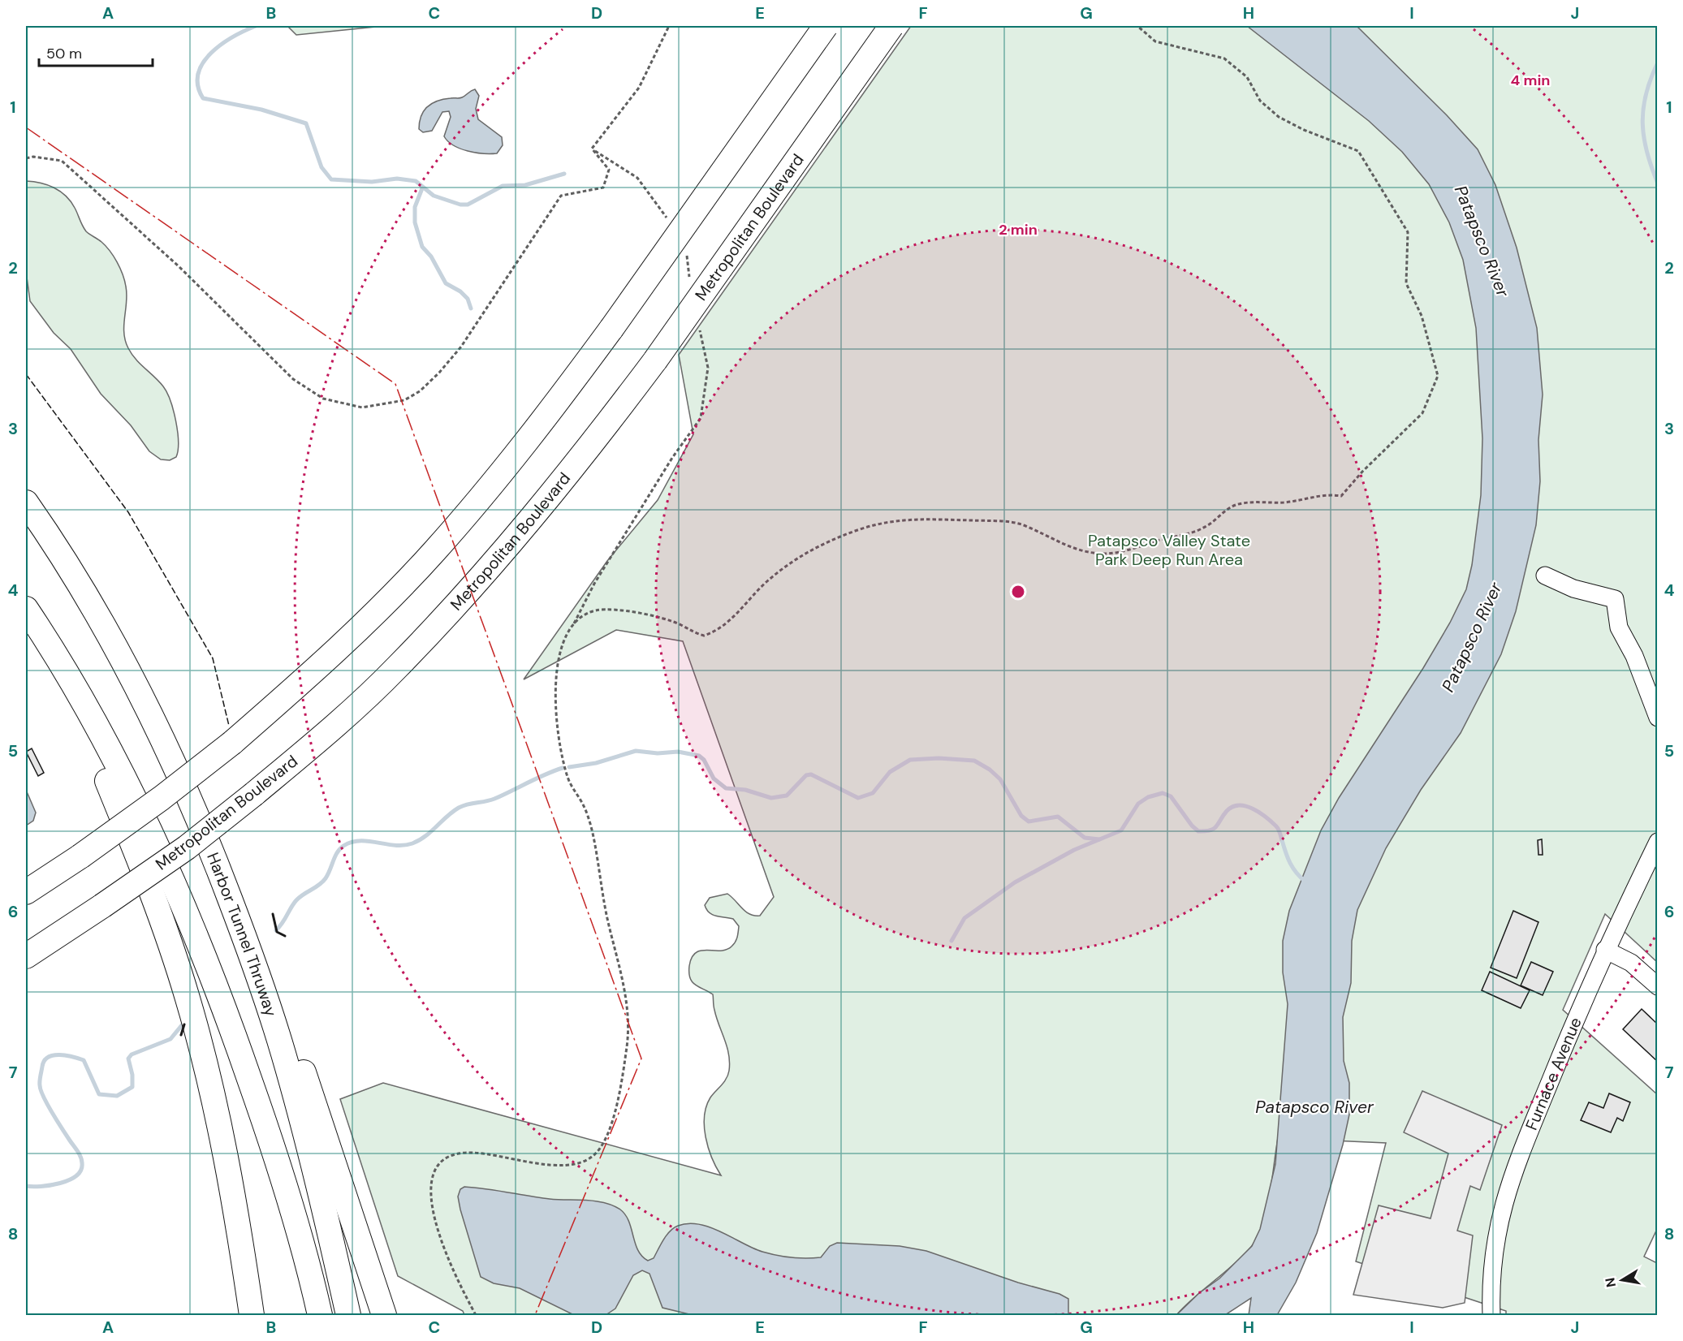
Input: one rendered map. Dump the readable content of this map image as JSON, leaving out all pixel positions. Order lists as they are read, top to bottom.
{
  "streets": {
    "highway": ["Metropolitan Boulevard", "Harbor Tunnel Thruway"],
    "street": ["Furnace Avenue"]
  },
  "water": ["Patapsco River"],
  "parks": ["Patapsco Valley State Park Deep Run Area"],
  "scale_bar": "50 m",
  "north": "left",
  "grid": {
    "columns": [
      "A",
      "B",
      "C",
      "D",
      "E",
      "F",
      "G",
      "H",
      "I",
      "J"
    ],
    "rows": [
      "1",
      "2",
      "3",
      "4",
      "5",
      "6",
      "7",
      "8"
    ]
  },
  "rings": ["4 min", "2 min"]
}
